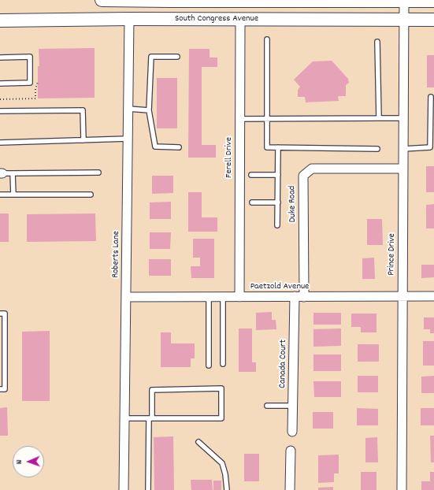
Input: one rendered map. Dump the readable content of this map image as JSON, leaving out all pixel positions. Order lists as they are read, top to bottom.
{
  "streets": {
    "main road": ["South Congress Avenue"],
    "street": [
      "Ferell Drive",
      "Duke Road",
      "Roberts Lane",
      "Prince Drive",
      "Paetzold Avenue",
      "Canada Court"
    ]
  },
  "crossings": [
    ["South Congress Avenue", "Ferell Drive"],
    ["South Congress Avenue", "Roberts Lane"],
    ["South Congress Avenue", "Prince Drive"],
    ["Ferell Drive", "Paetzold Avenue"],
    ["Duke Road", "Prince Drive"],
    ["Duke Road", "Paetzold Avenue"],
    ["Roberts Lane", "Paetzold Avenue"],
    ["Prince Drive", "Paetzold Avenue"],
    ["Paetzold Avenue", "Canada Court"]
  ],
  "north": "left"
}
